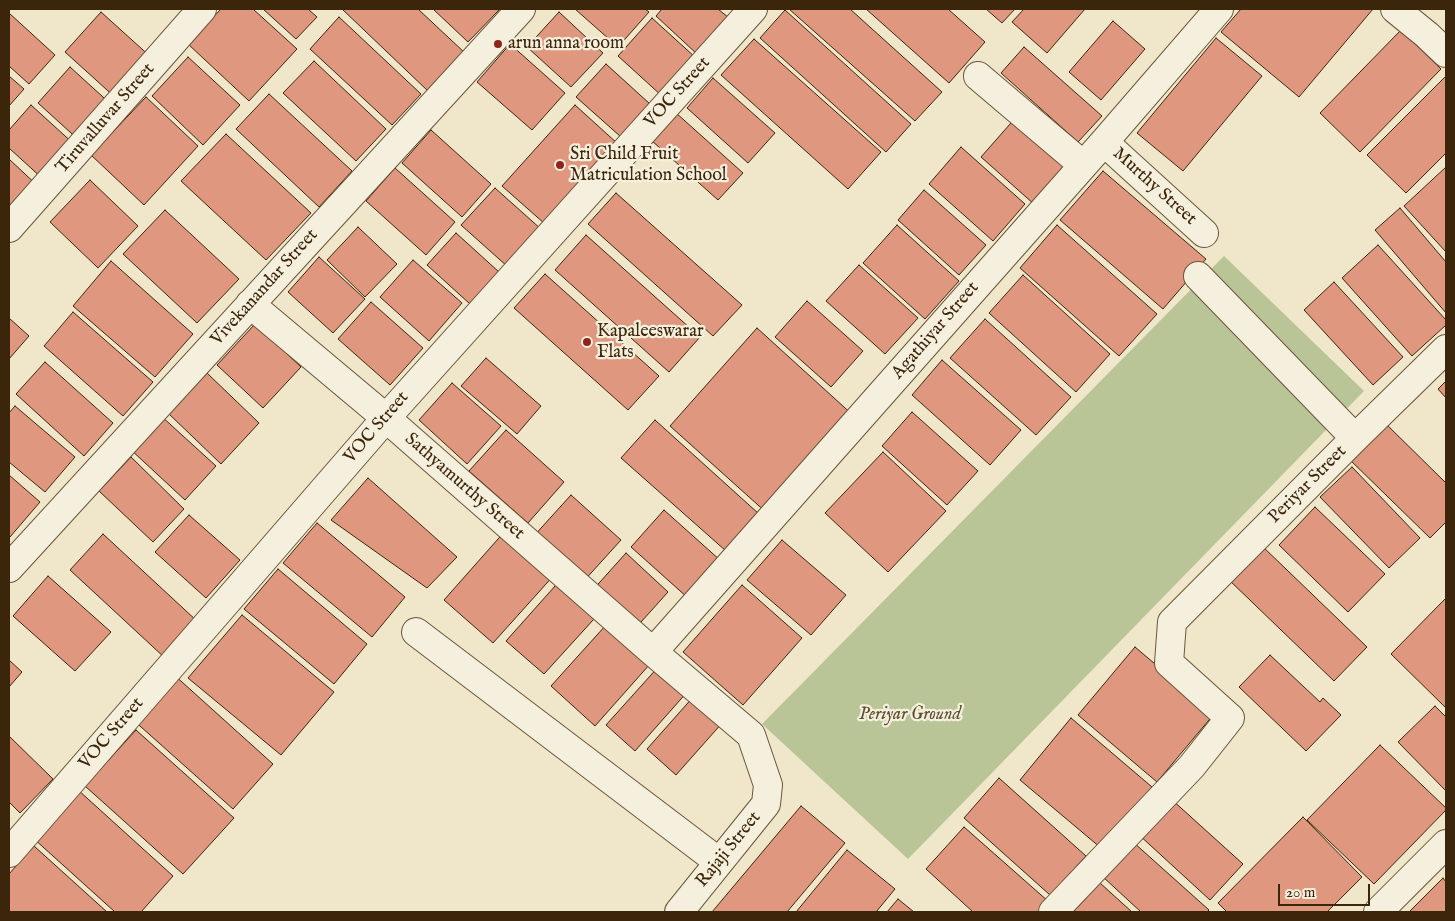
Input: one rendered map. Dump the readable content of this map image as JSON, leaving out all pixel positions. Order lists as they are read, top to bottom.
{
  "streets": {
    "street": [
      "VOC Street",
      "Tiruvalluvar Street",
      "Murthy Street",
      "Vivekanandar Street",
      "Agathiyar Street",
      "Periyar Street",
      "Sathyamurthy Street",
      "Rajaji Street"
    ]
  },
  "crossings": [
    ["VOC Street", "Sathyamurthy Street"],
    ["Murthy Street", "Agathiyar Street"],
    ["Vivekanandar Street", "Sathyamurthy Street"],
    ["Agathiyar Street", "Sathyamurthy Street"],
    ["Agathiyar Street", "Rajaji Street"],
    ["Sathyamurthy Street", "Rajaji Street"]
  ],
  "parks": ["Periyar Ground"],
  "places": ["arun anna room", "Sri Child Fruit Matriculation School", "Kapaleeswarar Flats"],
  "scale_bar": "20 m"
}
